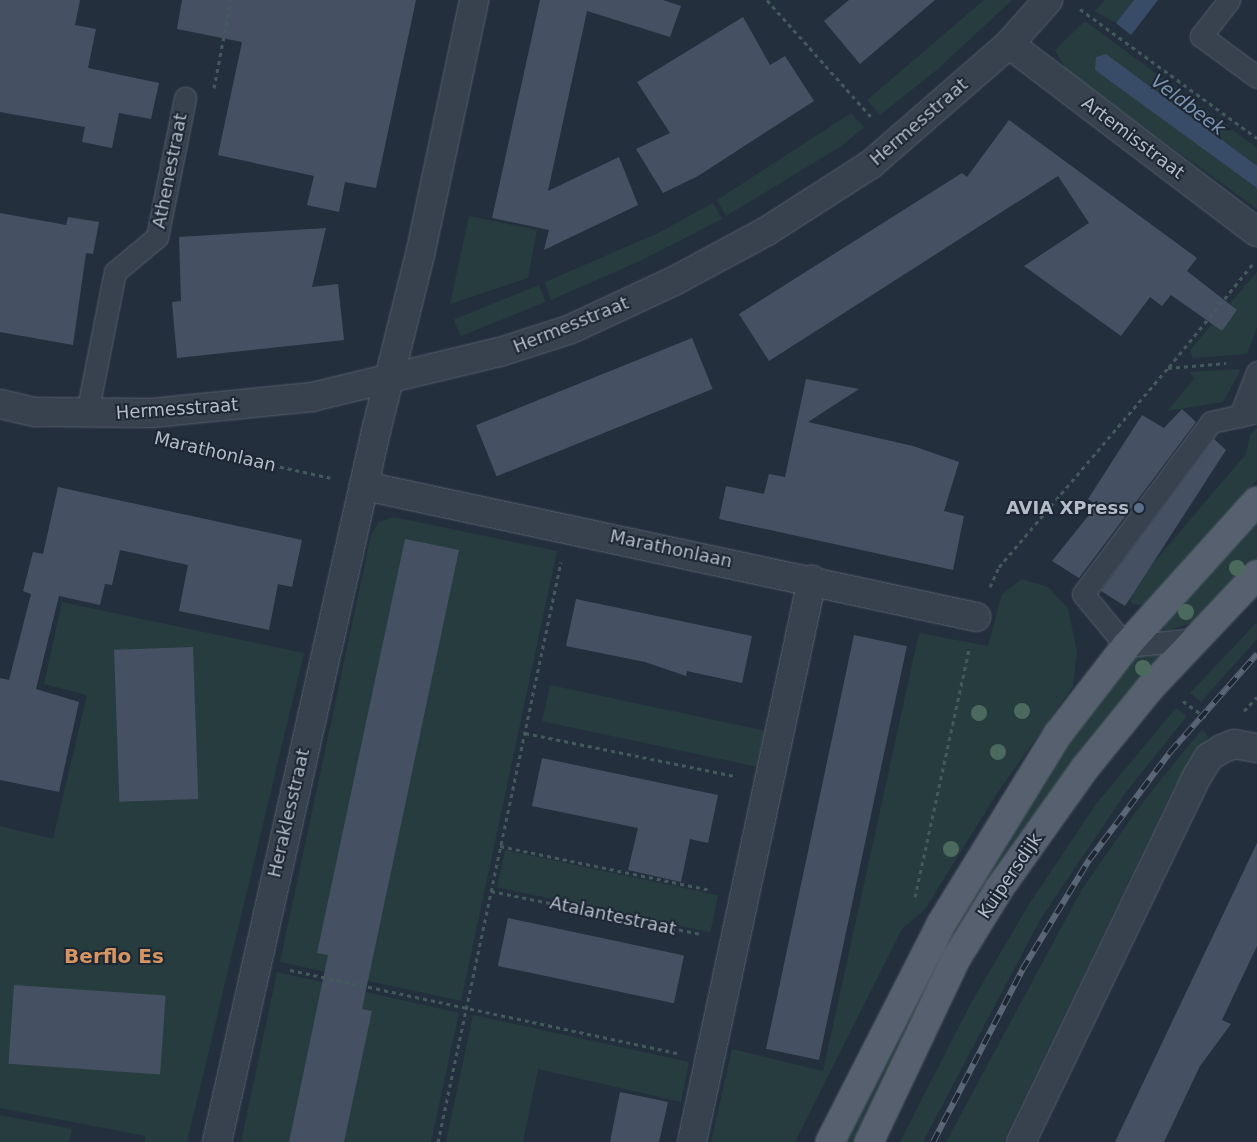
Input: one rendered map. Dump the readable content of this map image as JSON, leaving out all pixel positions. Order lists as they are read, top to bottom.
{
  "streets": {
    "main road": ["Kuipersdijk"],
    "street": [
      "Hermesstraat",
      "Artemisstraat",
      "Marathonlaan",
      "Heraklesstraat"
    ],
    "lane": ["Athenestraat"],
    "path": ["Atalantestraat"]
  },
  "crossings": [
    ["Hermesstraat", "Artemisstraat"],
    ["Hermesstraat", "Athenestraat"],
    ["Marathonlaan", "Heraklesstraat"]
  ],
  "districts": ["Berflo Es"],
  "water": ["Veldbeek"],
  "places": ["AVIA XPress"]
}
